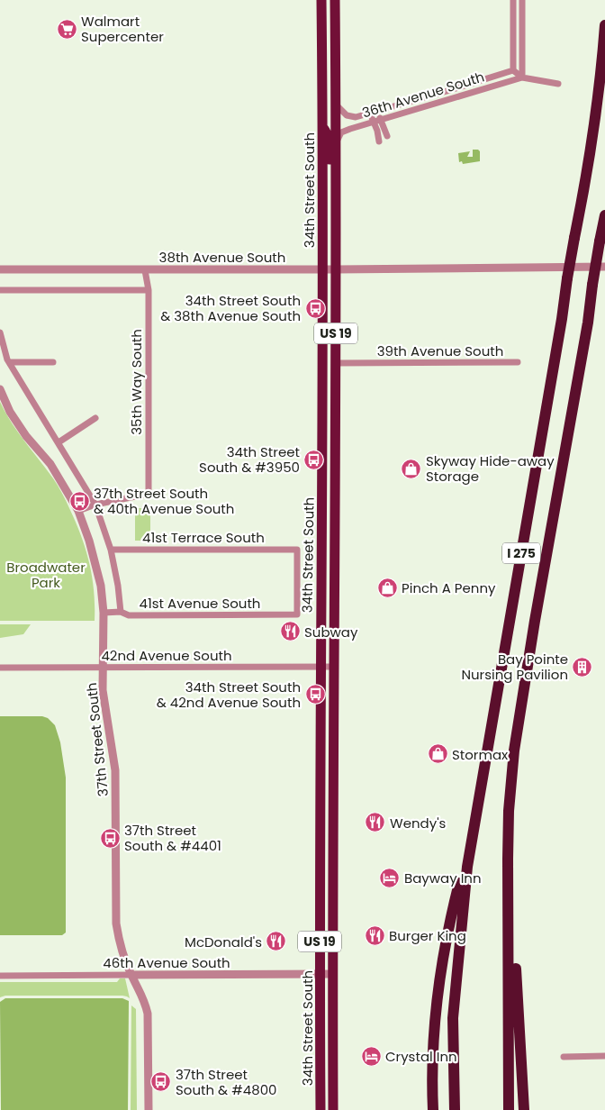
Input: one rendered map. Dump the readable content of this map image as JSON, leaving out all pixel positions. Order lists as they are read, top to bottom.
{
  "streets": {
    "highway": ["34th Street South", "US 19", "I 275"],
    "street": [
      "36th Avenue South",
      "38th Avenue South",
      "39th Avenue South",
      "35th Way South",
      "41st Terrace South",
      "41st Avenue South",
      "42nd Avenue South",
      "37th Street South",
      "46th Avenue South"
    ]
  },
  "crossings": [
    ["36th Avenue South", "34th Street South"],
    ["34th Street South", "38th Avenue South"],
    ["34th Street South", "39th Avenue South"],
    ["34th Street South", "42nd Avenue South"],
    ["34th Street South", "46th Avenue South"],
    ["38th Avenue South", "35th Way South"],
    ["41st Terrace South", "41st Avenue South"],
    ["41st Avenue South", "37th Street South"],
    ["42nd Avenue South", "37th Street South"],
    ["37th Street South", "46th Avenue South"]
  ],
  "parks": ["Broadwater Park"],
  "places": {
    "supermarket": ["Walmart Supercenter"],
    "bus stop": [
      "34th Street South & 38th Avenue South",
      "34th Street South & #3950",
      "37th Street South & 40th Avenue South",
      "34th Street South & 42nd Avenue South",
      "37th Street South & #4401",
      "37th Street South & #4800"
    ],
    "shop": ["Skyway Hide-away Storage", "Pinch A Penny", "Stormax"],
    "restaurant": [
      "Subway",
      "Wendy's",
      "Burger King",
      "McDonald's"
    ],
    "building": ["Bay Pointe Nursing Pavilion"],
    "hotel": ["Bayway Inn", "Crystal Inn"]
  }
}
